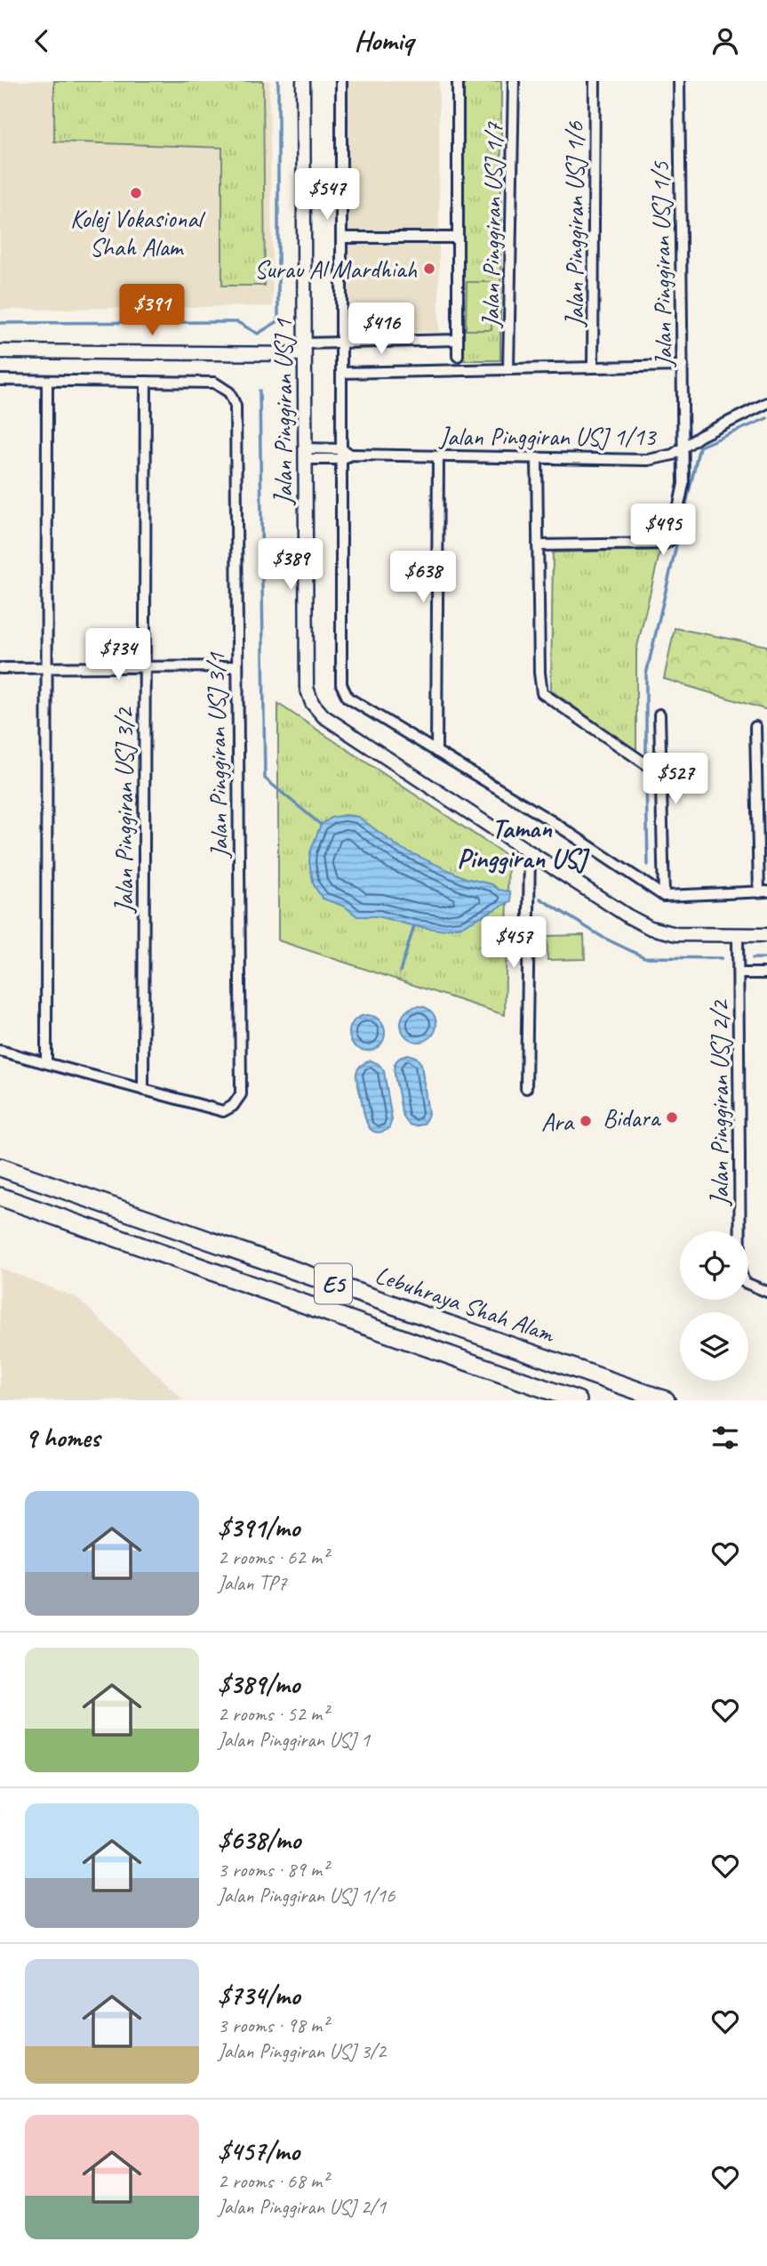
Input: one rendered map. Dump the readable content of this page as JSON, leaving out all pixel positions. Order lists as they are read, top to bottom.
{
  "streets": {
    "highway": ["E5", "Lebuhraya Shah Alam"],
    "street": [
      "Jalan Pinggiran USJ 1/6",
      "Jalan Pinggiran USJ 1/7",
      "Jalan Pinggiran USJ 1/5",
      "Jalan Pinggiran USJ 1",
      "Jalan Pinggiran USJ 1/13",
      "Jalan Pinggiran USJ 3/1",
      "Jalan Pinggiran USJ 3/2",
      "Jalan Pinggiran USJ 2/2"
    ]
  },
  "crossings": [
    ["Jalan Pinggiran USJ 1/5", "Jalan Pinggiran USJ 1/13"],
    ["Jalan Pinggiran USJ 1", "Jalan Pinggiran USJ 1/13"],
    ["Jalan Pinggiran USJ 1", "Jalan Pinggiran USJ 2/2"],
    ["Jalan Pinggiran USJ 3/1", "Jalan Pinggiran USJ 3/2"]
  ],
  "districts": ["Taman Pinggiran USJ"],
  "places": [
    "Kolej Vokasional Shah Alam",
    "Surau Al Mardhiah",
    "Bidara",
    "Ara"
  ],
  "page": {
    "header": "Homiq",
    "price": [
      "$547",
      "$391",
      "$416",
      "$495",
      "$389",
      "$638",
      "$734",
      "$527",
      "$457"
    ],
    "heading": "9 homes",
    "list": [
      {
        "name": "$391/mo",
        "note": "2 rooms · 62 m² · Jalan TP7"
      },
      {
        "name": "$389/mo",
        "note": "2 rooms · 52 m² · Jalan Pinggiran USJ 1"
      },
      {
        "name": "$638/mo",
        "note": "3 rooms · 89 m² · Jalan Pinggiran USJ 1/16"
      },
      {
        "name": "$734/mo",
        "note": "3 rooms · 98 m² · Jalan Pinggiran USJ 3/2"
      },
      {
        "name": "$457/mo",
        "note": "2 rooms · 68 m² · Jalan Pinggiran USJ 2/1"
      }
    ]
  }
}
